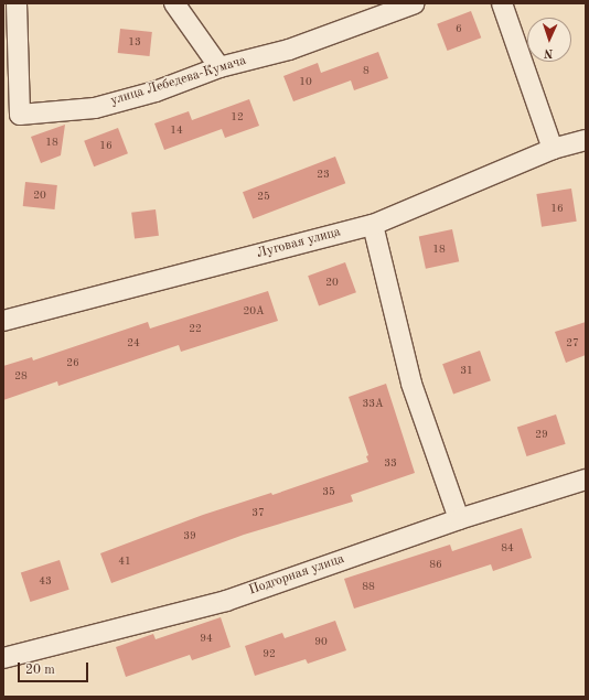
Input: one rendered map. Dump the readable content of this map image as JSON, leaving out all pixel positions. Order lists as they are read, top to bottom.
{
  "streets": {
    "street": ["улица Лебедева-Кумача", "Луговая улица", "Подгорная улица"]
  },
  "house_numbers": [
    "6",
    "13",
    "8",
    "10",
    "12",
    "14",
    "18",
    "16",
    "23",
    "20",
    "25",
    "16",
    "18",
    "20",
    "20А",
    "22",
    "24",
    "27",
    "26",
    "31",
    "28",
    "33А",
    "29",
    "33",
    "35",
    "37",
    "39",
    "84",
    "41",
    "86",
    "43",
    "88",
    "94",
    "90",
    "92"
  ],
  "scale_bar": "20 m",
  "north": "bottom"
}
